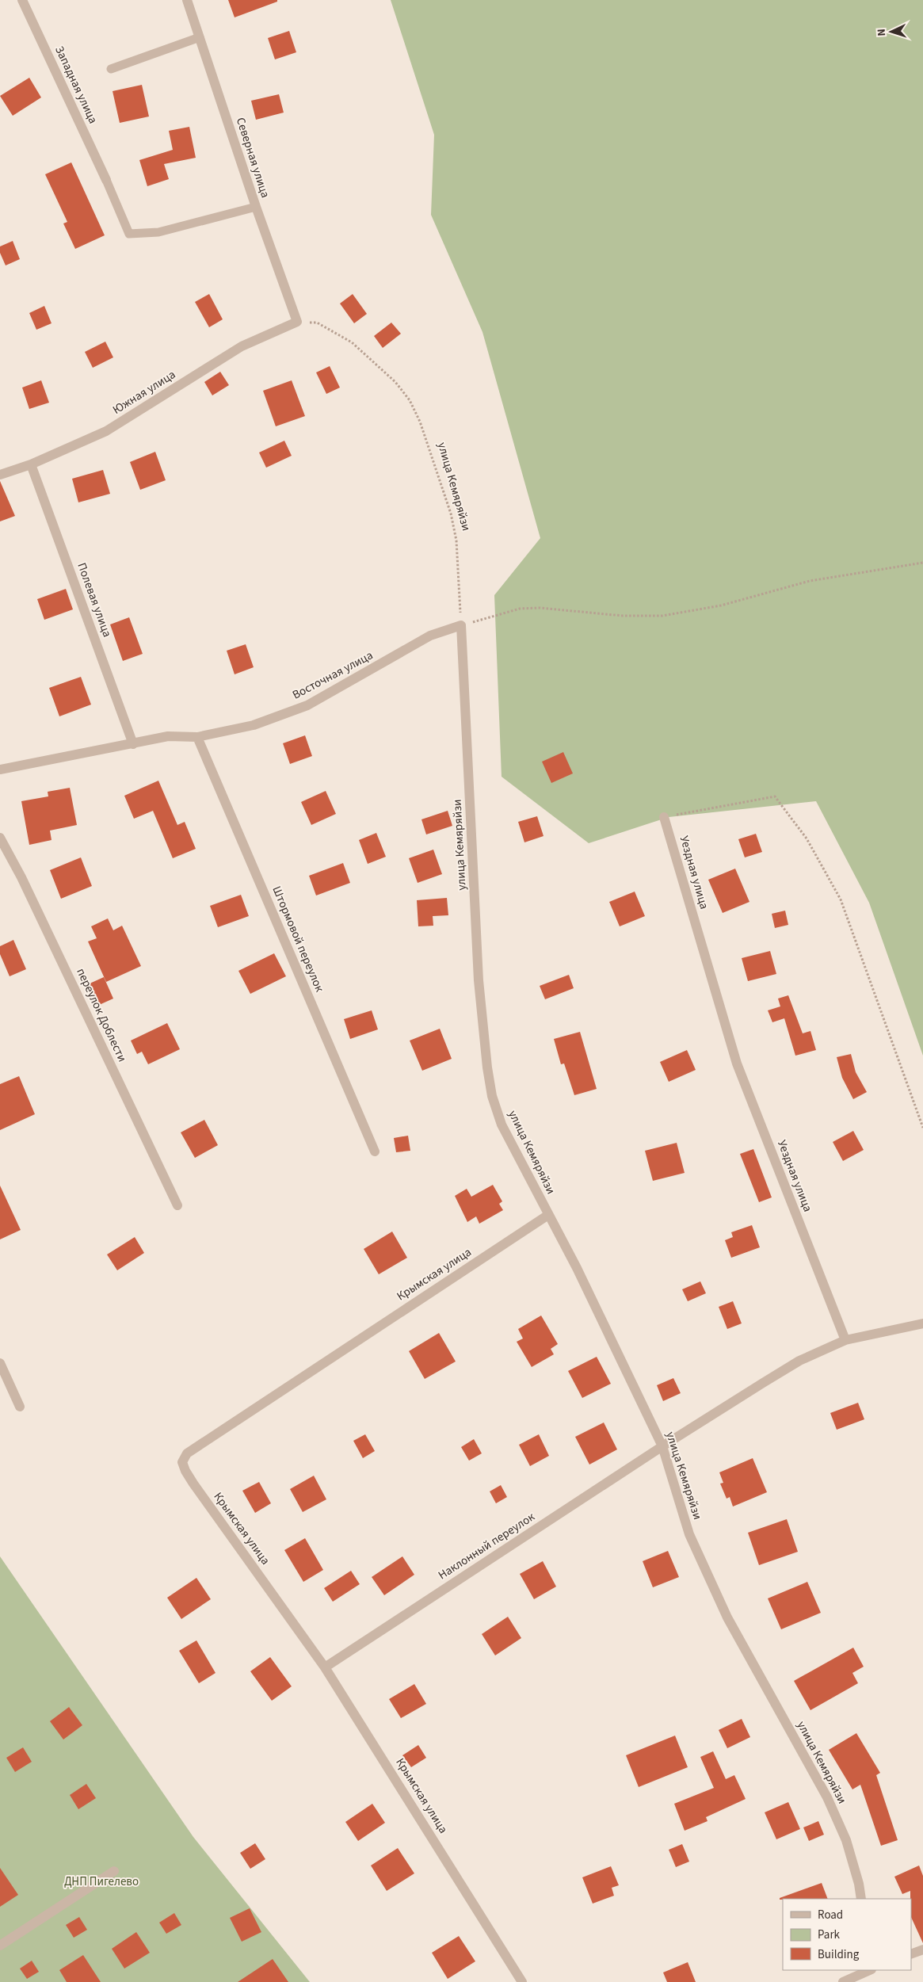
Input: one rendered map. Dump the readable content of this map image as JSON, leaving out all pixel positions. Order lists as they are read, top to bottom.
{
  "streets": {
    "street": [
      "Западная улица",
      "Северная улица",
      "Южная улица",
      "улица Кемяряйзи",
      "Полевая улица",
      "Восточная улица",
      "Уездная улица",
      "Штормовой переулок",
      "переулок Доблести",
      "Крымская улица",
      "Наклонный переулок"
    ]
  },
  "crossings": [
    ["Северная улица", "Южная улица"],
    ["Северная улица", "улица Кемяряйзи"],
    ["Южная улица", "улица Кемяряйзи"],
    ["Южная улица", "Полевая улица"],
    ["улица Кемяряйзи", "Восточная улица"],
    ["улица Кемяряйзи", "Крымская улица"],
    ["улица Кемяряйзи", "Наклонный переулок"],
    ["Полевая улица", "Восточная улица"],
    ["Восточная улица", "Штормовой переулок"],
    ["Крымская улица", "Наклонный переулок"]
  ],
  "parks": ["ДНП Пигелево"],
  "legend": ["Road", "Park", "Building"],
  "north": "left"
}
